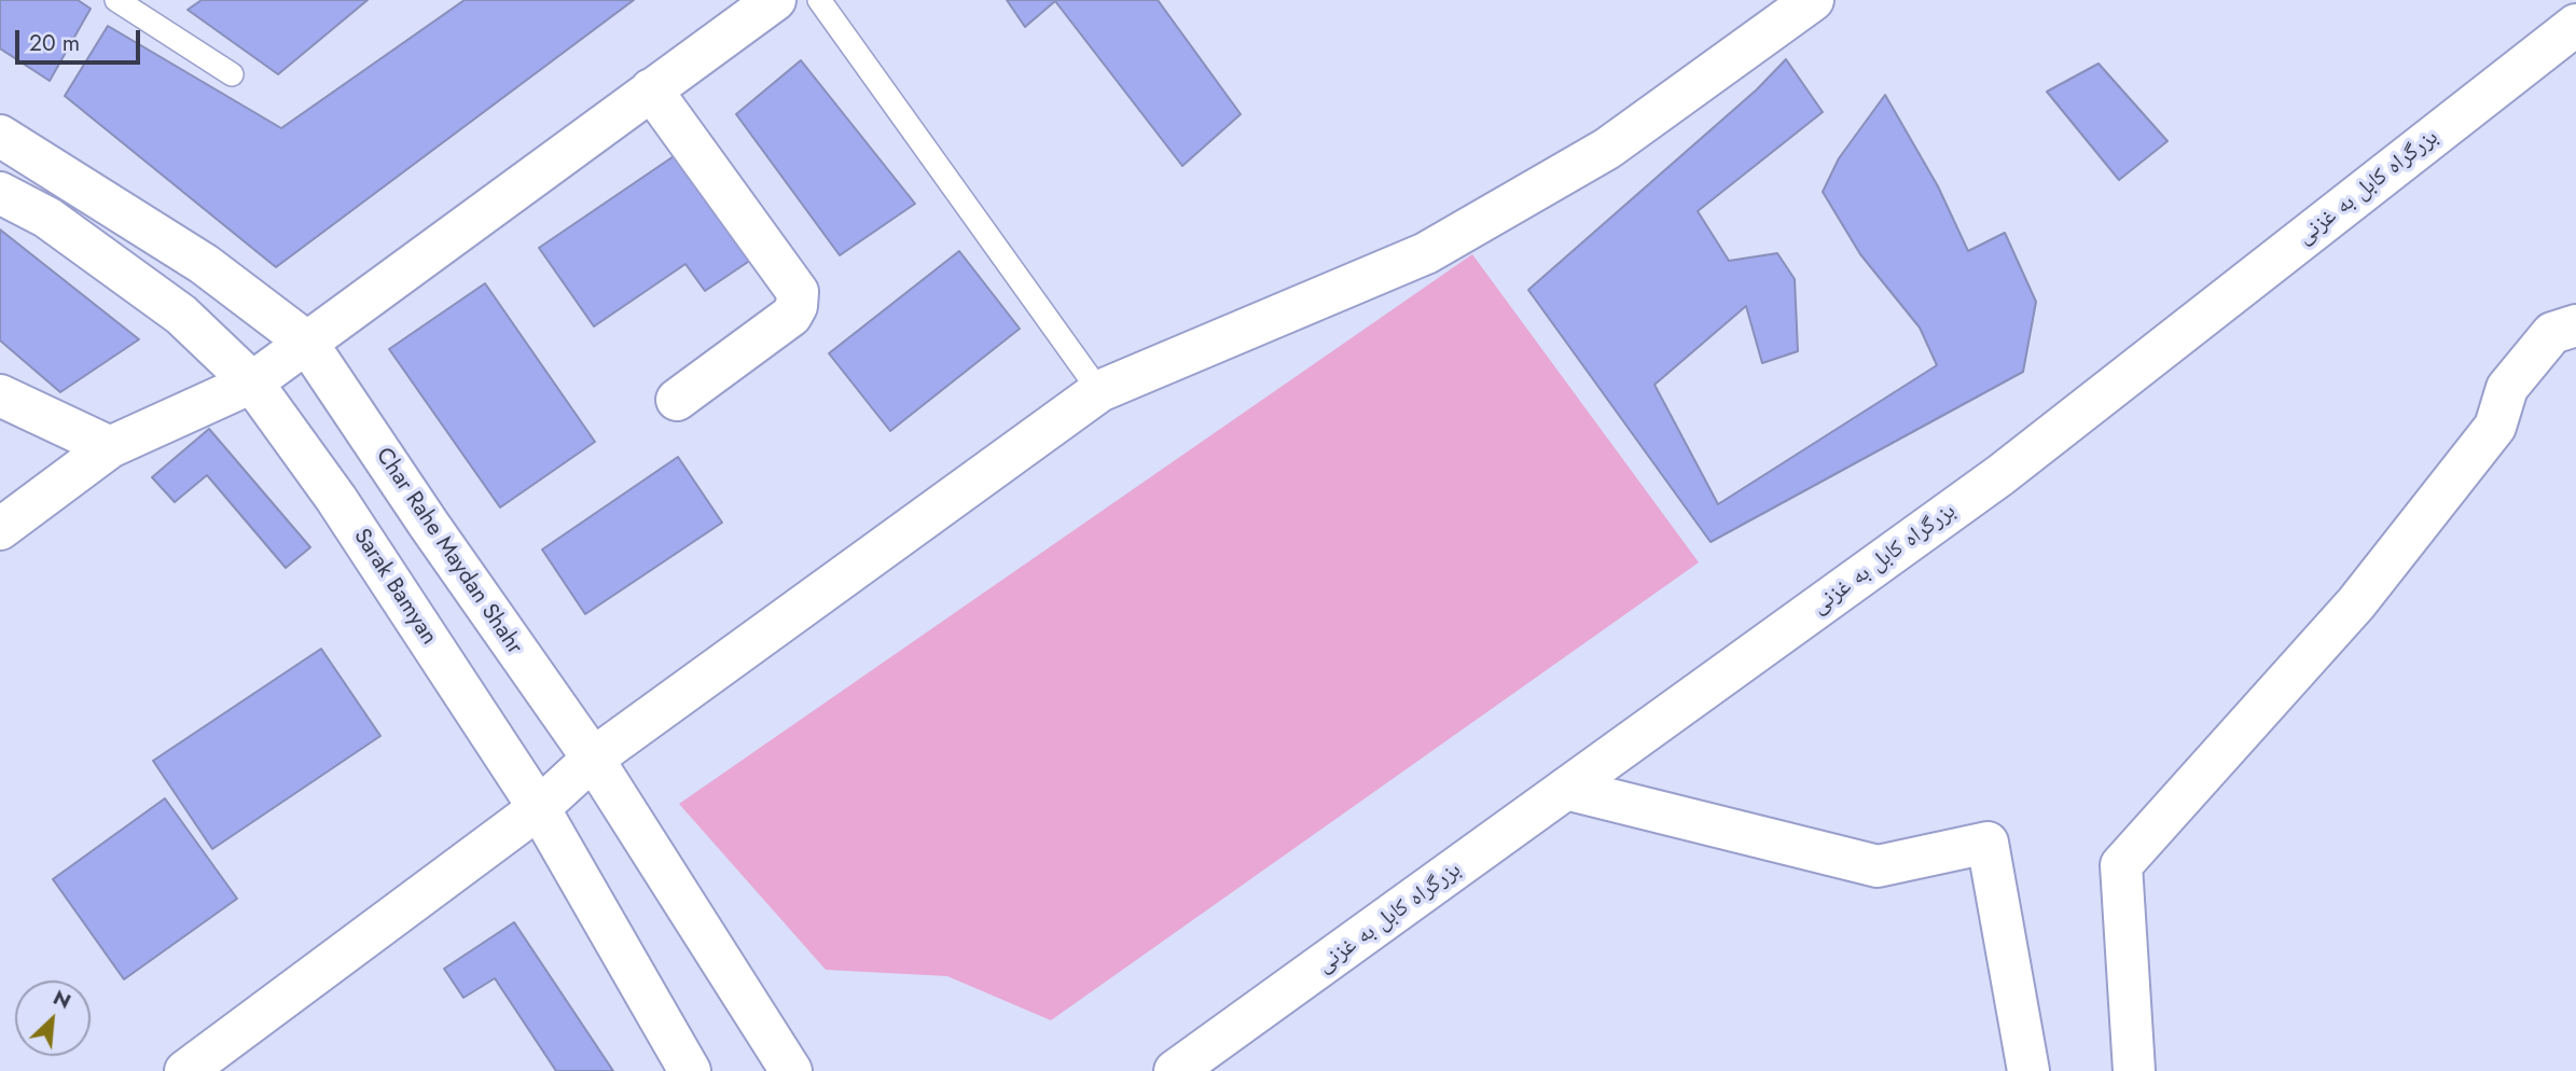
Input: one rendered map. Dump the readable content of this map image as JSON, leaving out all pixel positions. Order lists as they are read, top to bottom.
{
  "streets": {
    "main road": ["بزرگراه کابل به غزنی", "Char Rahe Maydan Shahr", "Sarak Bamyan"]
  },
  "scale_bar": "20 m",
  "north": "top right"
}
